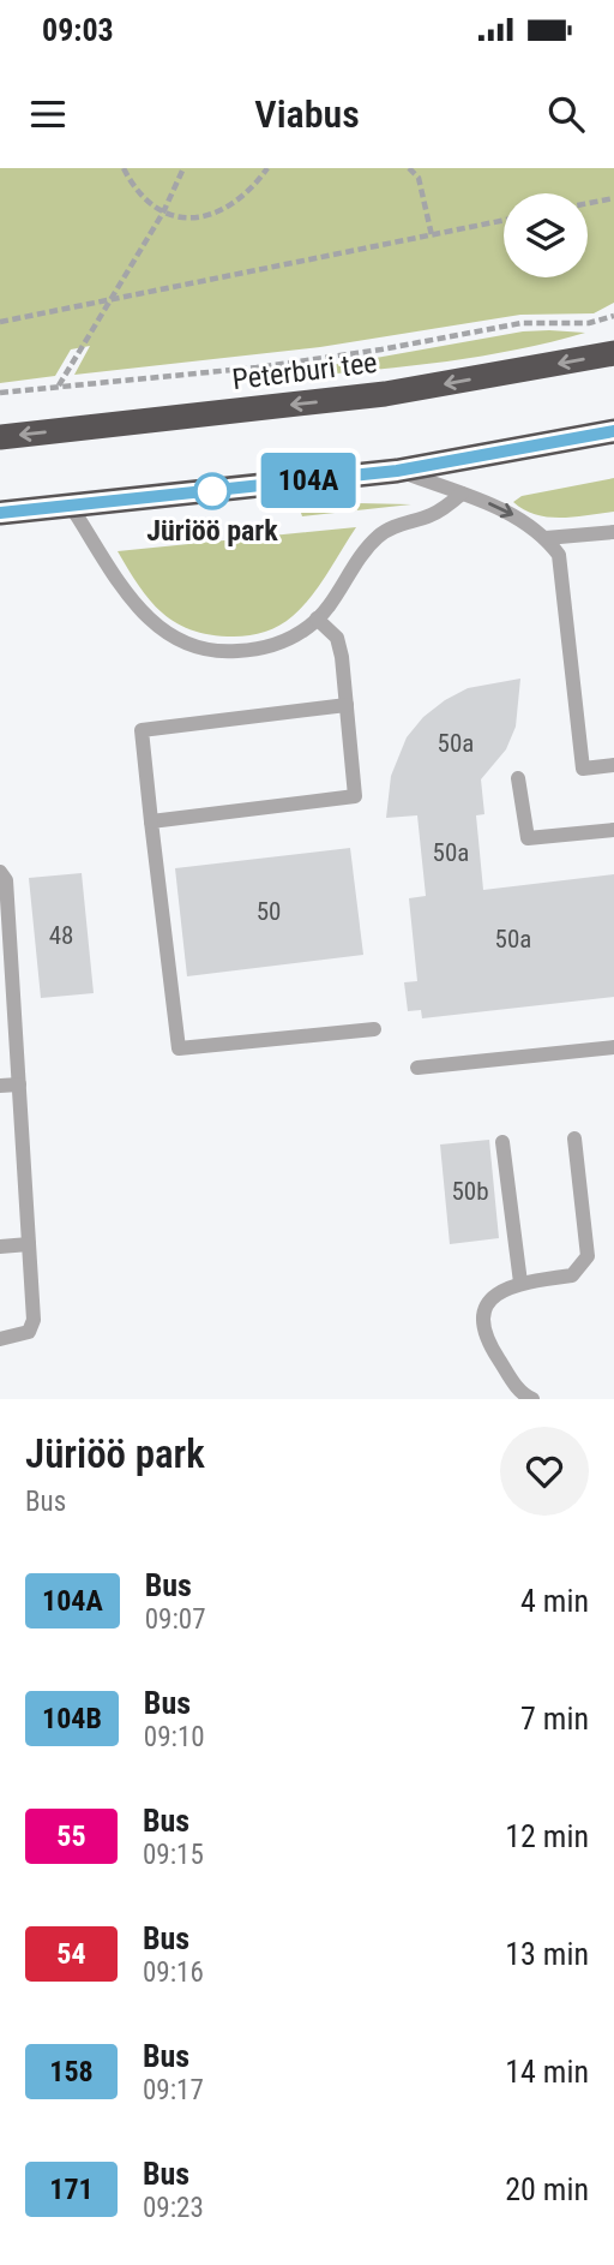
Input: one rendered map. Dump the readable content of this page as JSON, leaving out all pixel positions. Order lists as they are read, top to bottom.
{
  "streets": {
    "highway": ["Peterburi tee"]
  },
  "places": ["Jüriöö park"],
  "lines": ["bus line 104A"],
  "house_numbers": [
    "50a",
    "50a",
    "50",
    "48",
    "50a",
    "50b"
  ],
  "page": {
    "status": "09:03",
    "header": "Viabus",
    "on_map": "104A",
    "heading": ["Jüriöö park", "Bus"],
    "list": [
      {
        "mark": "104A",
        "name": "Bus",
        "note": "09:07",
        "value": "4 min"
      },
      {
        "mark": "104B",
        "name": "Bus",
        "note": "09:10",
        "value": "7 min"
      },
      {
        "mark": "55",
        "name": "Bus",
        "note": "09:15",
        "value": "12 min"
      },
      {
        "mark": "54",
        "name": "Bus",
        "note": "09:16",
        "value": "13 min"
      },
      {
        "mark": "158",
        "name": "Bus",
        "note": "09:17",
        "value": "14 min"
      },
      {
        "mark": "171",
        "name": "Bus",
        "note": "09:23",
        "value": "20 min"
      }
    ]
  }
}
